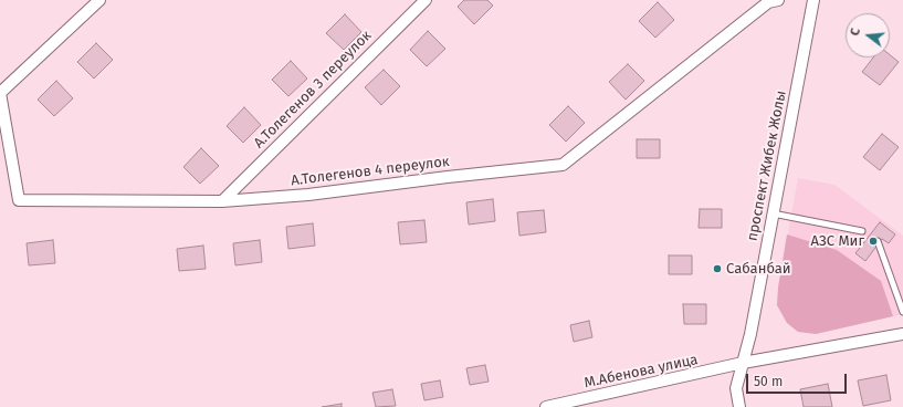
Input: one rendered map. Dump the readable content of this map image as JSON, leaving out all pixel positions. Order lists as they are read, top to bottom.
{
  "streets": {
    "street": [
      "А.Толегенов 3 переулок",
      "проспект Жибек Жолы",
      "А.Толегенов 4 переулок",
      "М.Абенова улица"
    ]
  },
  "crossings": [
    ["А.Толегенов 3 переулок", "А.Толегенов 4 переулок"],
    ["проспект Жибек Жолы", "М.Абенова улица"]
  ],
  "places": ["АЗС Миг", "Сабанбай"],
  "scale_bar": "50 m",
  "north": "left"
}
